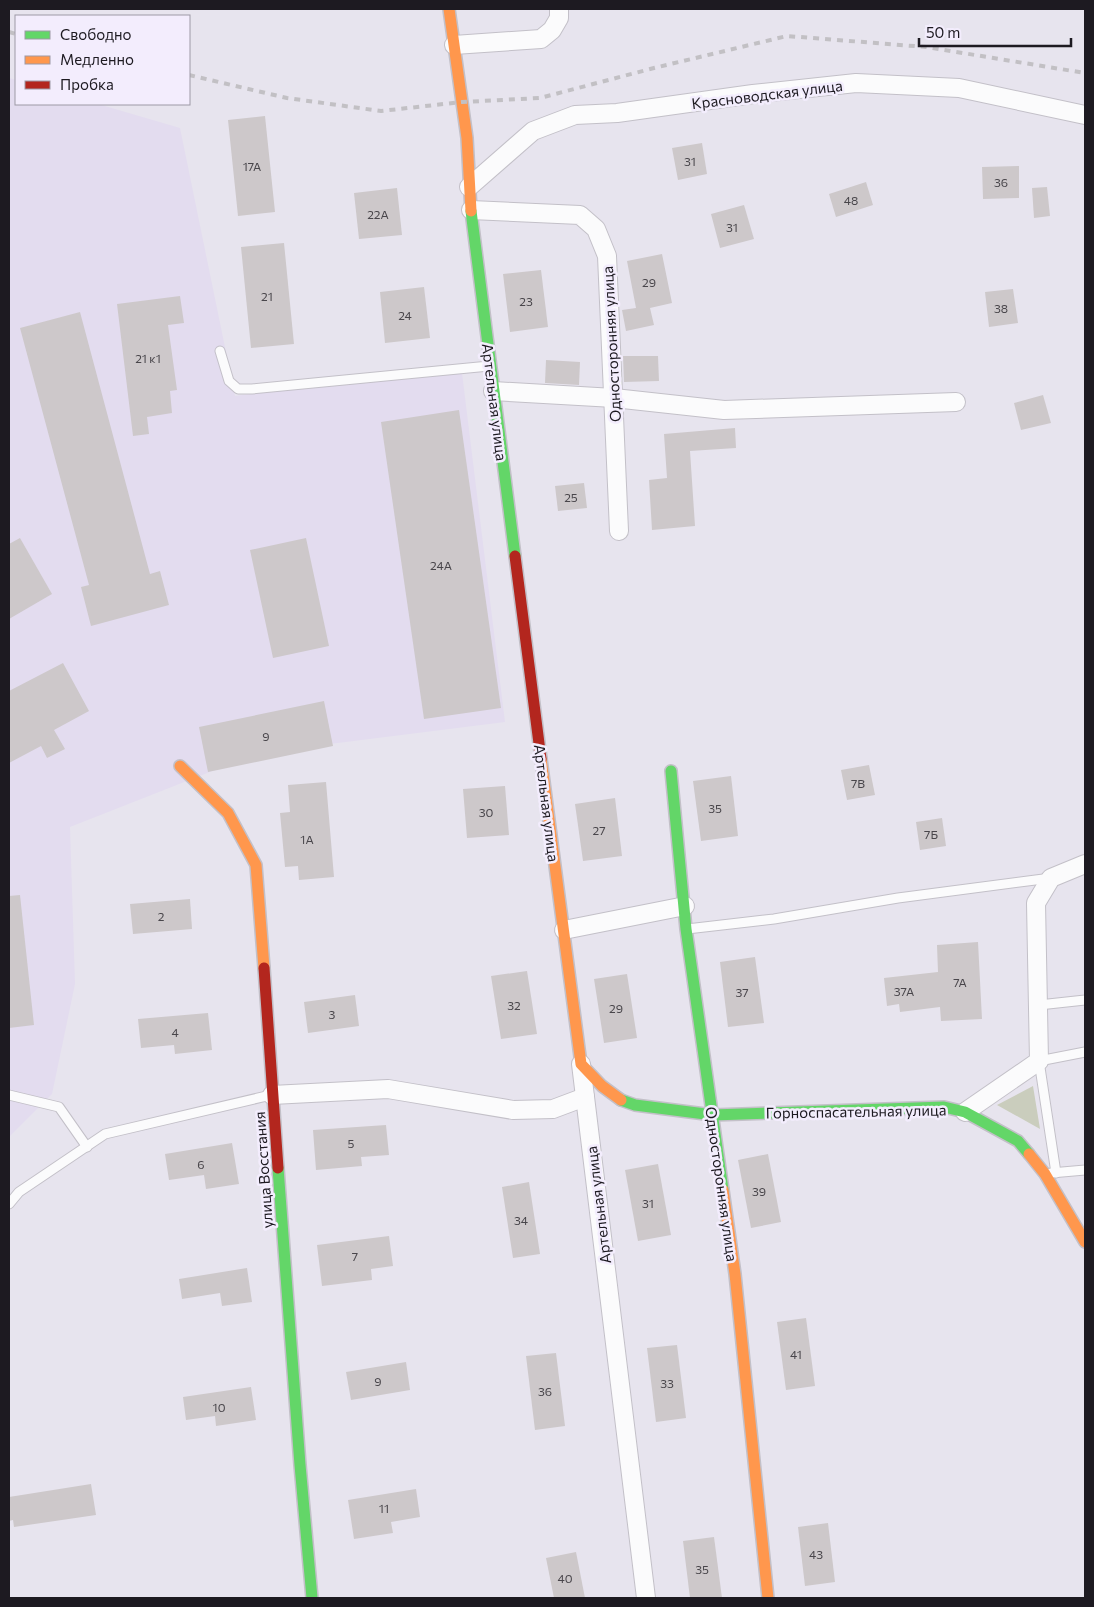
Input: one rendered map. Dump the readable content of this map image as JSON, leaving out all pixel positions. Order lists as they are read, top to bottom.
{
  "streets": {
    "street": [
      "Красноводская улица",
      "Односторонняя улица",
      "Артельная улица",
      "Горноспасательная улица",
      "улица Восстания"
    ]
  },
  "crossings": [
    ["Красноводская улица", "Артельная улица"],
    ["Односторонняя улица", "Артельная улица"],
    ["Односторонняя улица", "Горноспасательная улица"],
    ["Артельная улица", "Горноспасательная улица"]
  ],
  "house_numbers": [
    "31",
    "17А",
    "36",
    "48",
    "22А",
    "31",
    "29",
    "21",
    "23",
    "38",
    "24",
    "21 к1",
    "25",
    "24А",
    "9",
    "7В",
    "35",
    "30",
    "27",
    "7Б",
    "1А",
    "2",
    "7А",
    "37А",
    "37",
    "32",
    "29",
    "3",
    "4",
    "5",
    "6",
    "39",
    "31",
    "34",
    "7",
    "41",
    "9",
    "33",
    "36",
    "10",
    "11",
    "43",
    "35",
    "40"
  ],
  "legend": ["Свободно", "Медленно", "Пробка"],
  "scale_bar": "50 m"
}
